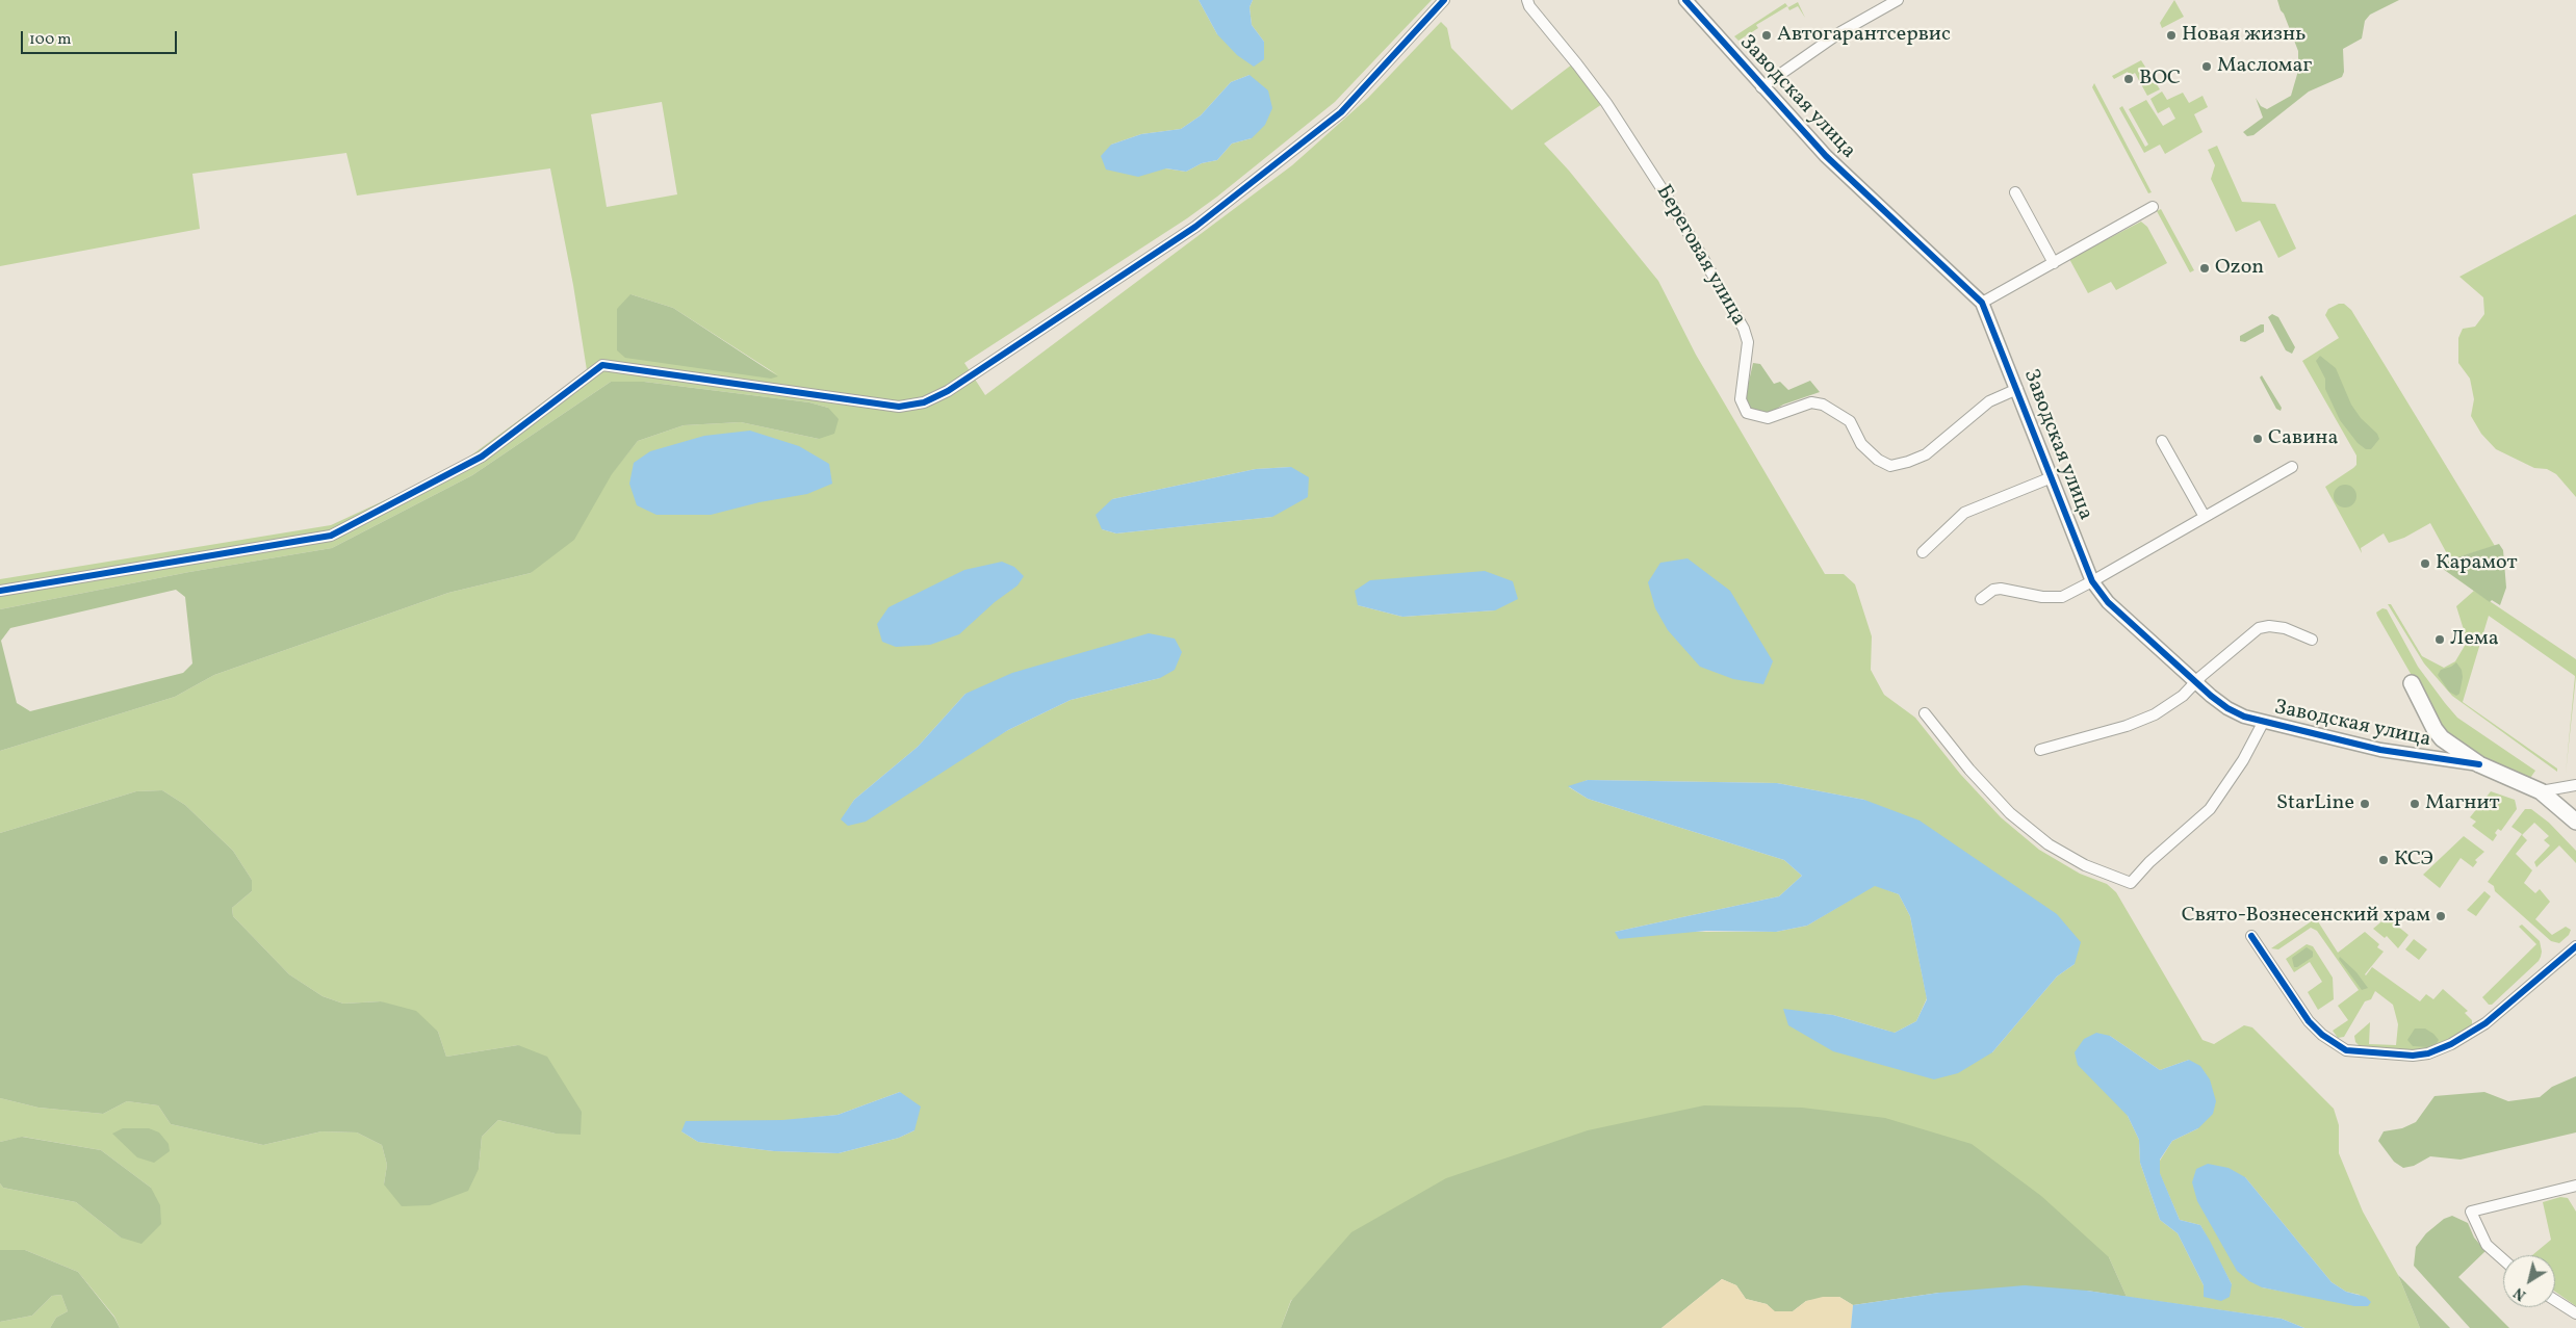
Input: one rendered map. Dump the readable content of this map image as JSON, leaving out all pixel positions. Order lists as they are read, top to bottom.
{
  "streets": {
    "street": ["Заводская улица", "Береговая улица"]
  },
  "crossings": [
    ["Заводская улица", "Береговая улица"]
  ],
  "places": [
    "Автогарантсервис",
    "Новая жизнь",
    "Масломаг",
    "ВОС",
    "Ozon",
    "Савина",
    "Карамот",
    "Лема",
    "StarLine",
    "Магнит",
    "КСЭ",
    "Свято-Вознесенский храм"
  ],
  "scale_bar": "100 m",
  "north": "bottom left"
}
